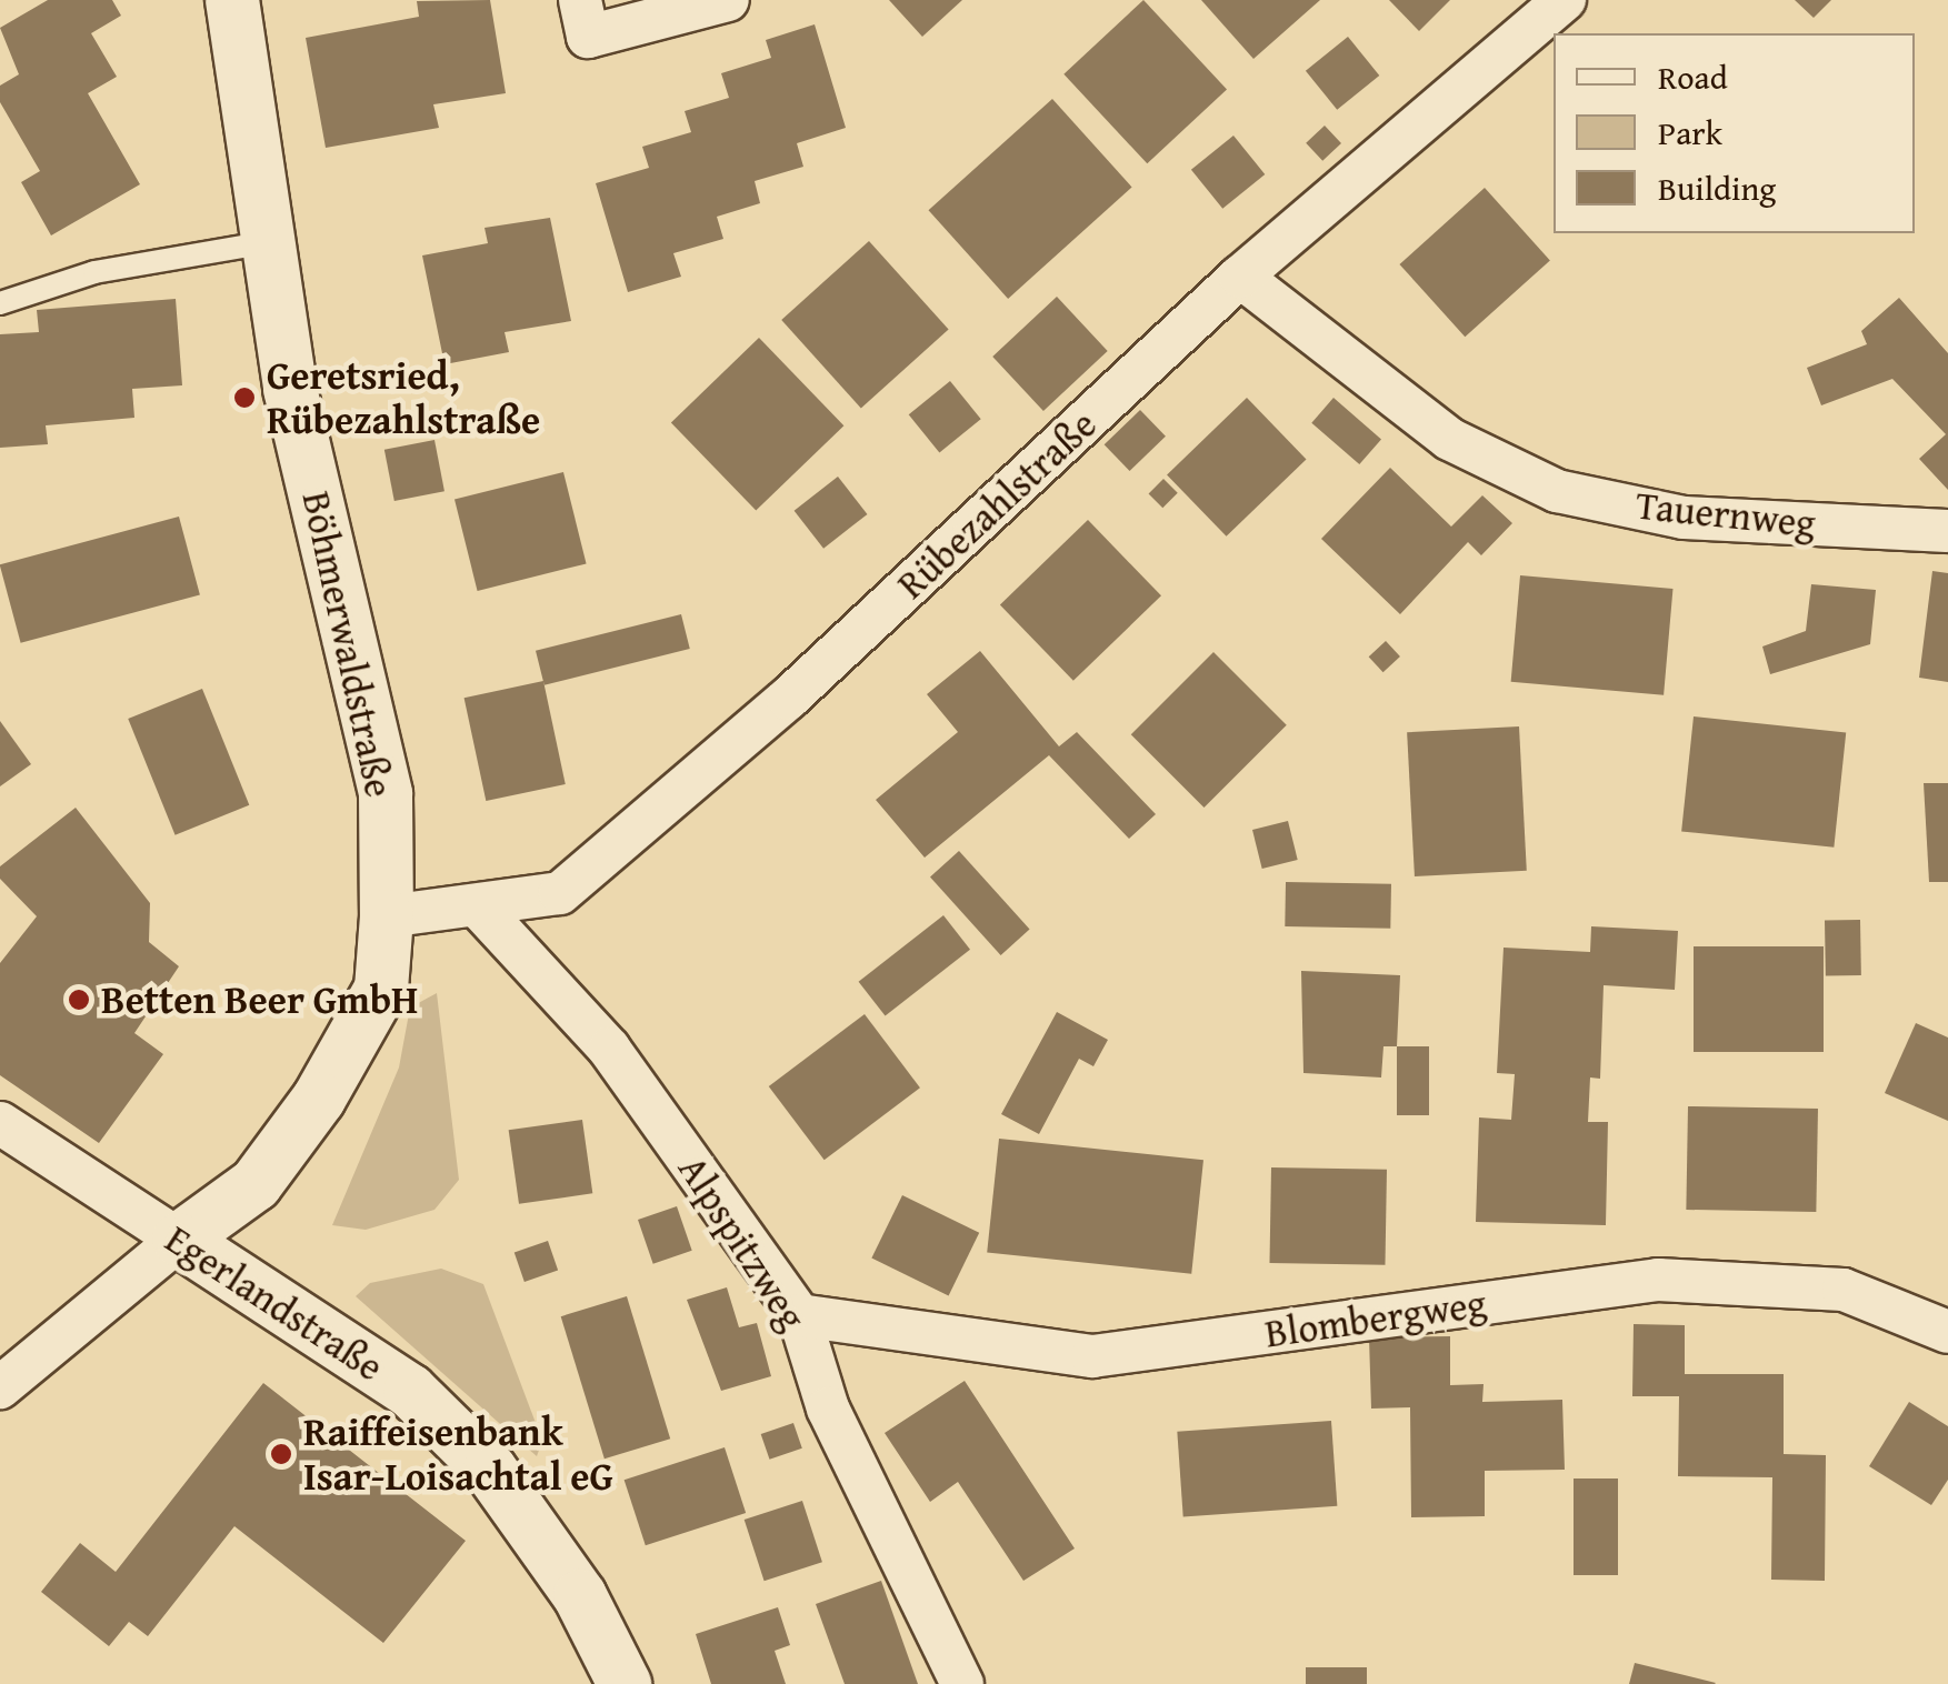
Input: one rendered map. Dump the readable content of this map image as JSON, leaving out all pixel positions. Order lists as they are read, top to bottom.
{
  "streets": {
    "street": [
      "Rübezahlstraße",
      "Tauernweg",
      "Böhmerwaldstraße",
      "Alpspitzweg",
      "Egerlandstraße",
      "Blombergweg"
    ]
  },
  "crossings": [
    ["Rübezahlstraße", "Tauernweg"],
    ["Rübezahlstraße", "Böhmerwaldstraße"],
    ["Rübezahlstraße", "Alpspitzweg"],
    ["Böhmerwaldstraße", "Egerlandstraße"],
    ["Alpspitzweg", "Blombergweg"]
  ],
  "places": ["Geretsried, Rübezahlstraße", "Betten Beer GmbH", "Raiffeisenbank Isar-Loisachtal eG"],
  "legend": ["Road", "Park", "Building"]
}
